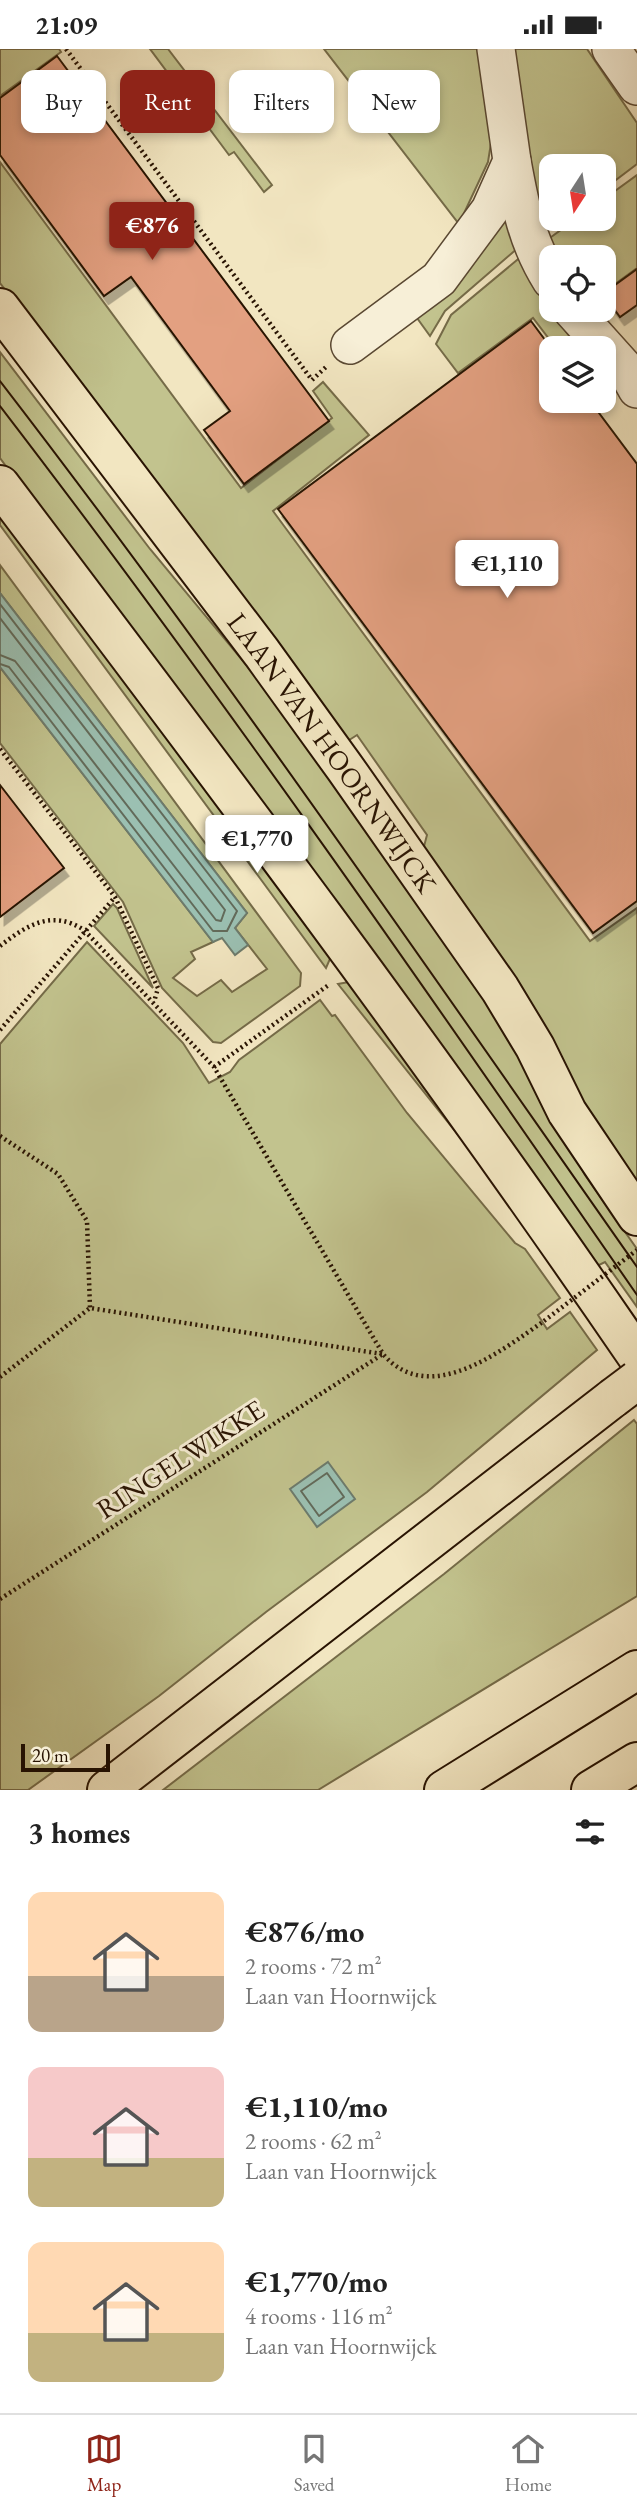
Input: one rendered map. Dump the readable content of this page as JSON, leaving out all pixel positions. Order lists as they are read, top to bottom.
{
  "streets": {
    "main road": ["LAAN VAN HOORNWIJCK"],
    "path": ["RINGELWIKKE"]
  },
  "scale_bar": "20 m",
  "north": "bottom",
  "page": {
    "status": "21:09",
    "chip": [
      "Buy",
      "Rent",
      "Filters",
      "New"
    ],
    "price": ["€876", "€1,110", "€1,770"],
    "scale": "20 m",
    "heading": "3 homes",
    "list": [
      {
        "name": "€876/mo",
        "note": "2 rooms · 72 m² · Laan van Hoornwijck"
      },
      {
        "name": "€1,110/mo",
        "note": "2 rooms · 62 m² · Laan van Hoornwijck"
      },
      {
        "name": "€1,770/mo",
        "note": "4 rooms · 116 m² · Laan van Hoornwijck"
      }
    ],
    "tabs": ["Map", "Saved", "Home"]
  }
}
